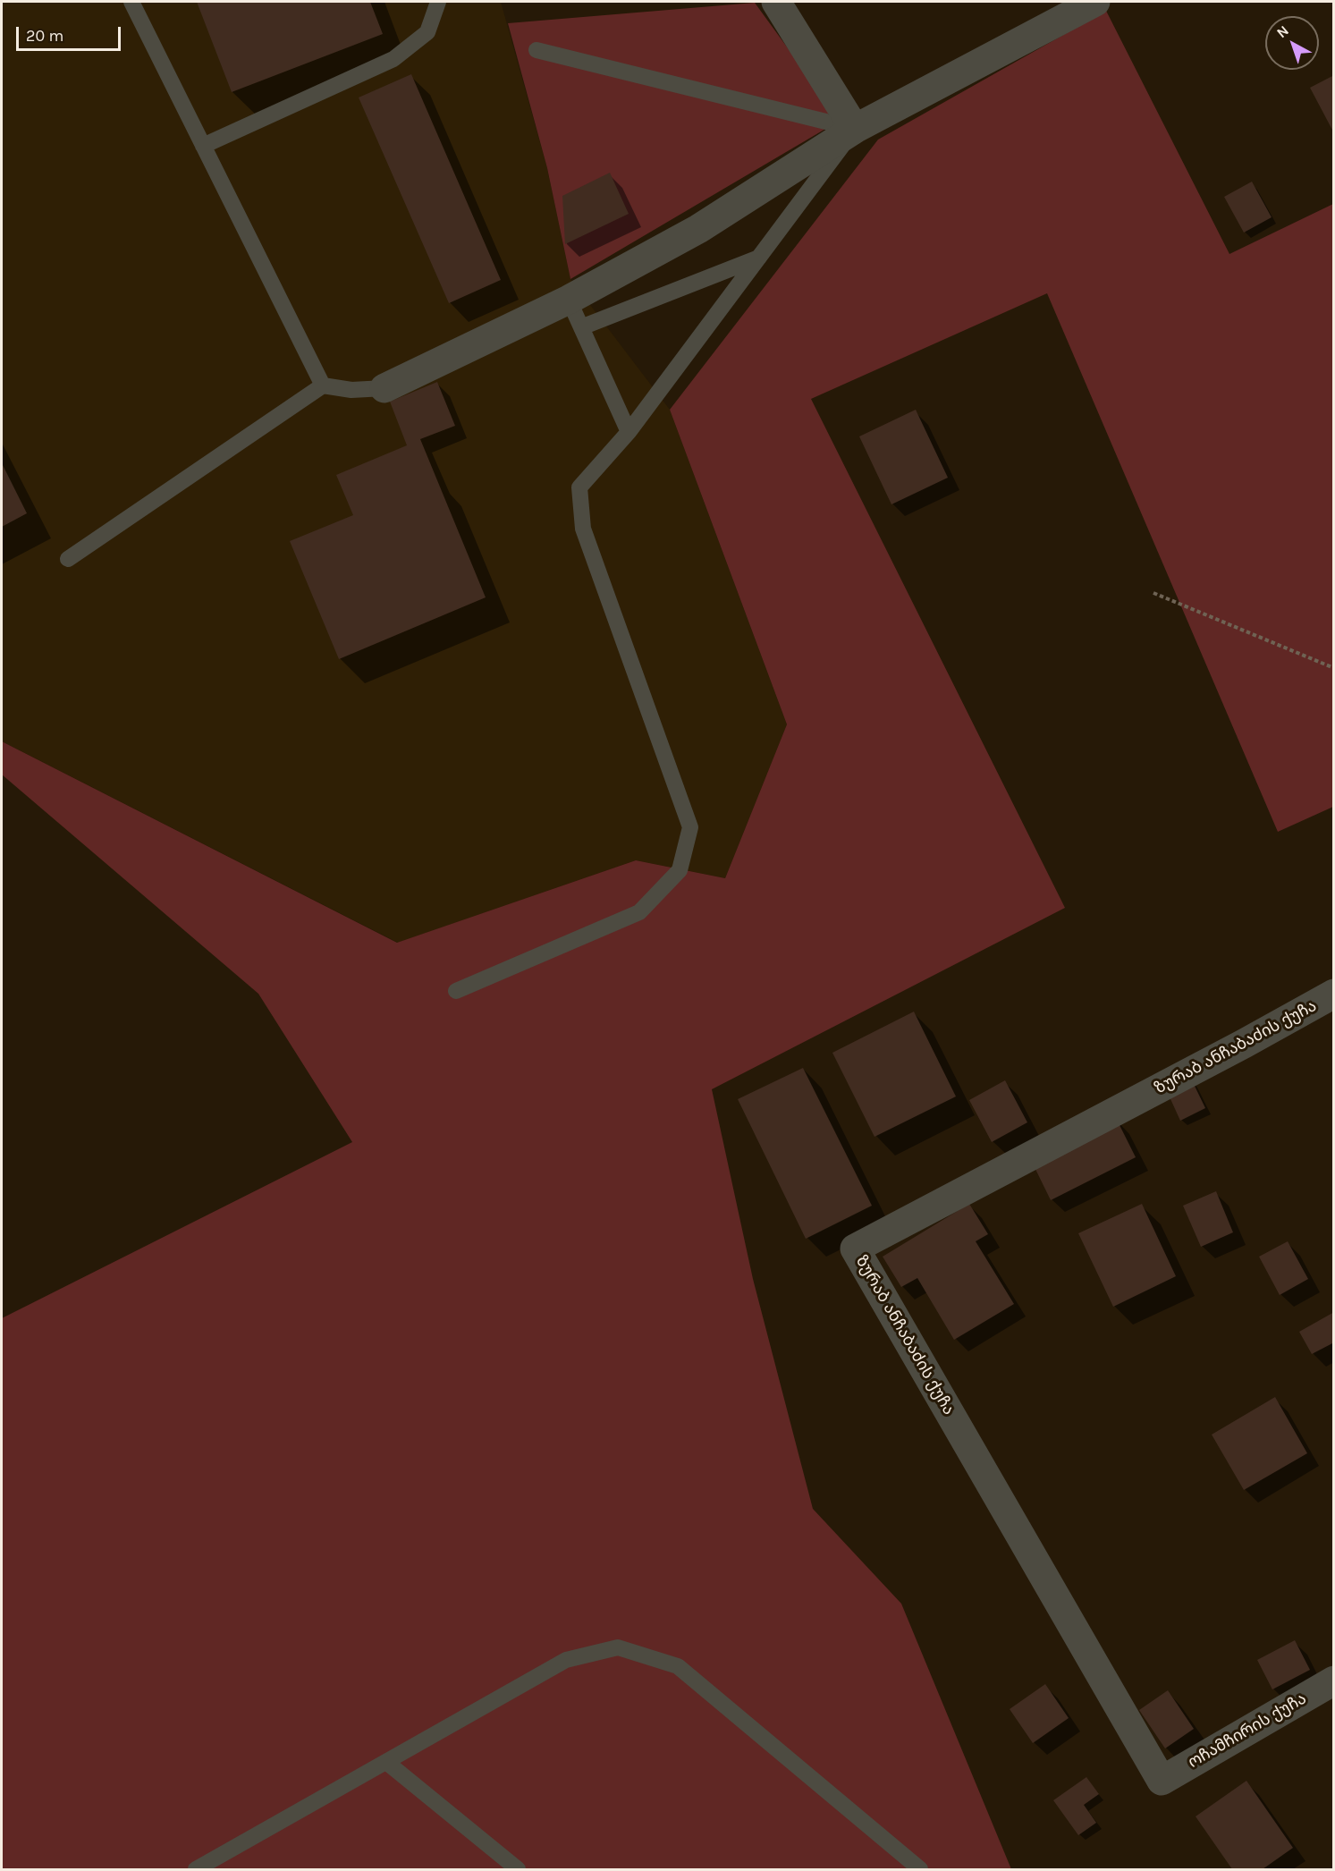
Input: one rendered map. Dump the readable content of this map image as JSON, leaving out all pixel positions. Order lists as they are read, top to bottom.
{
  "streets": {
    "street": ["ზურაბ ანჩაბაძის ქუჩა", "ოჩამჩირის ქუჩა"]
  },
  "crossings": [
    ["ზურაბ ანჩაბაძის ქუჩა", "ოჩამჩირის ქუჩა"]
  ],
  "scale_bar": "20 m",
  "north": "top left"
}
